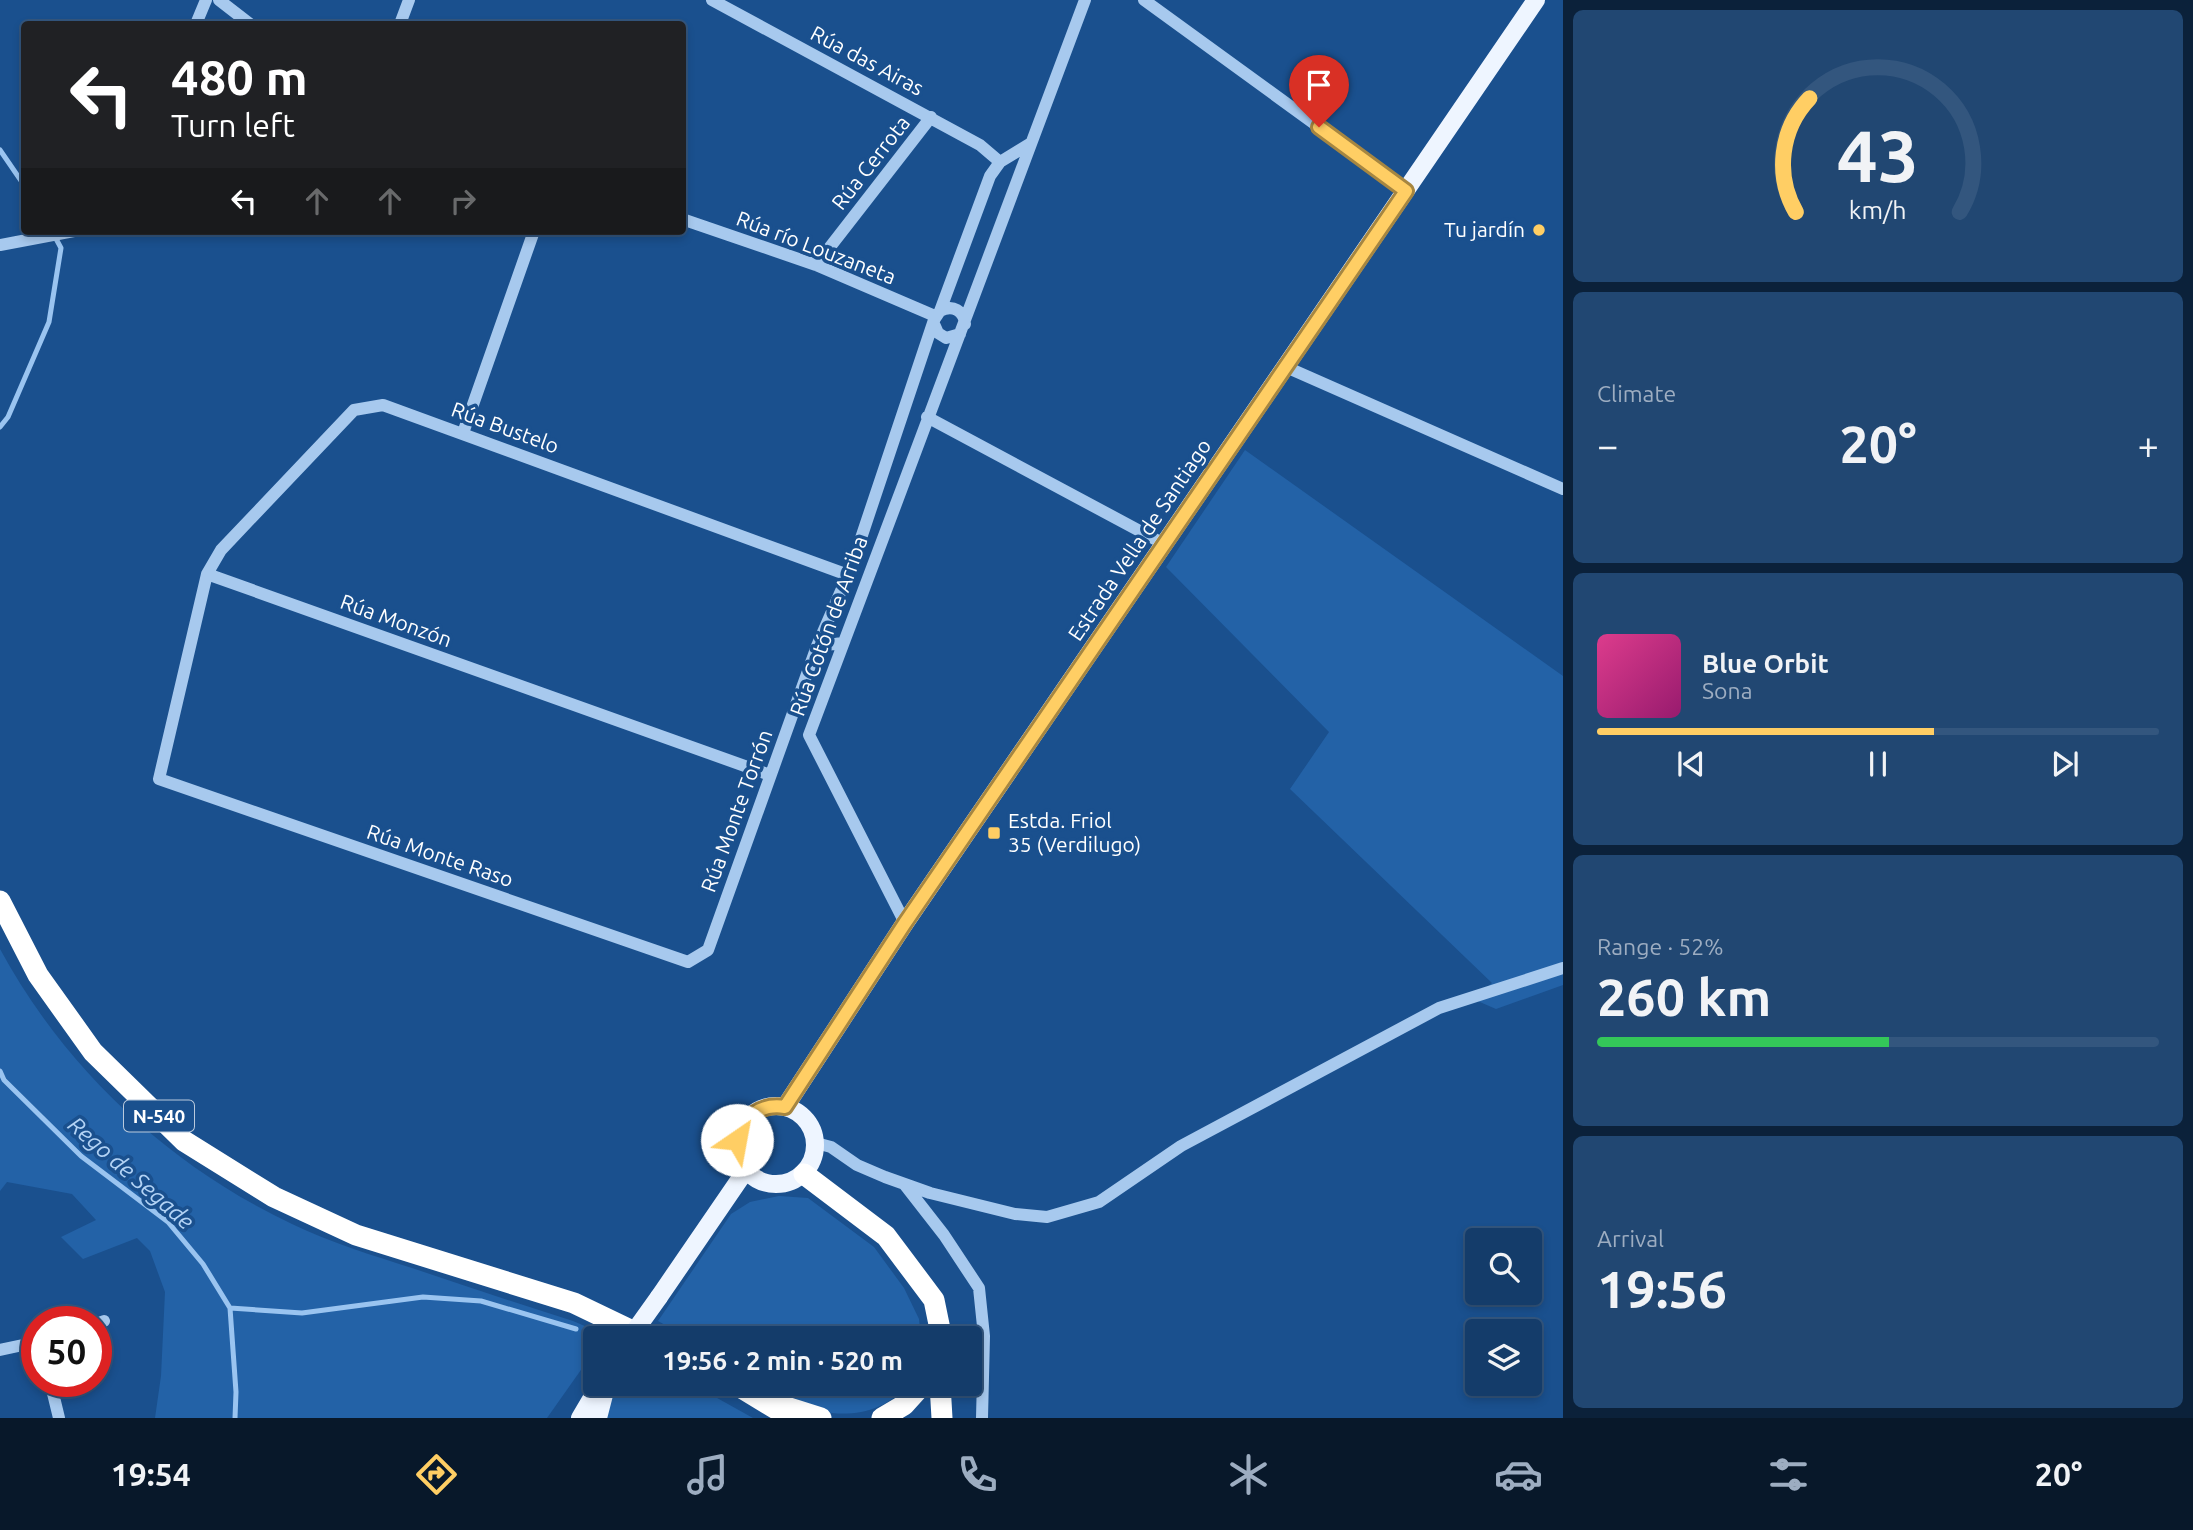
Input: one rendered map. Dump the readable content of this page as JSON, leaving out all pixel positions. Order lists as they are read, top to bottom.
{
  "streets": {
    "highway": ["N-540"],
    "main road": ["Estrada Vella de Santiago"],
    "street": [
      "Rúa das Airas",
      "Rúa Cerrota",
      "Rúa río Louzaneta",
      "Rúa Bustelo",
      "Rúa Monzón",
      "Rúa Cotón de Arriba",
      "Rúa Monte Torrón",
      "Rúa Monte Raso"
    ]
  },
  "crossings": [
    ["Rúa das Airas", "Rúa Cerrota"],
    ["Rúa das Airas", "Rúa Monte Torrón"],
    ["Rúa Cerrota", "Rúa río Louzaneta"],
    ["Rúa río Louzaneta", "Rúa Cotón de Arriba"],
    ["Rúa río Louzaneta", "Rúa Monte Torrón"],
    ["Rúa Bustelo", "Rúa Monzón"],
    ["Rúa Bustelo", "Rúa Monte Torrón"],
    ["Rúa Bustelo", "Rúa Monte Raso"],
    ["Estrada Vella de Santiago", "Rúa Cotón de Arriba"],
    ["Rúa Monzón", "Rúa Monte Torrón"],
    ["Rúa Monzón", "Rúa Monte Raso"],
    ["Rúa Cotón de Arriba", "Rúa Monte Torrón"],
    ["Rúa Monte Torrón", "Rúa Monte Raso"]
  ],
  "water": ["Rego de Segade"],
  "places": {
    "other": ["Tu jardín"],
    "transit": ["Estda. Friol 35 (Verdilugo)"]
  },
  "page": {
    "turn": ["480 m", "Turn left"],
    "tile": [
      "Climate",
      ["Range · 52%", "260 km"],
      ["Arrival", "19:56"]
    ],
    "heat": ["−", "20°", "+"],
    "song": ["Blue Orbit", "Sona"],
    "limit": "50",
    "trip": "19:56 · 2 min · 520 m",
    "tabs": ["19:54", "20°"],
    "gauge": ["43", "km/h"]
  }
}
